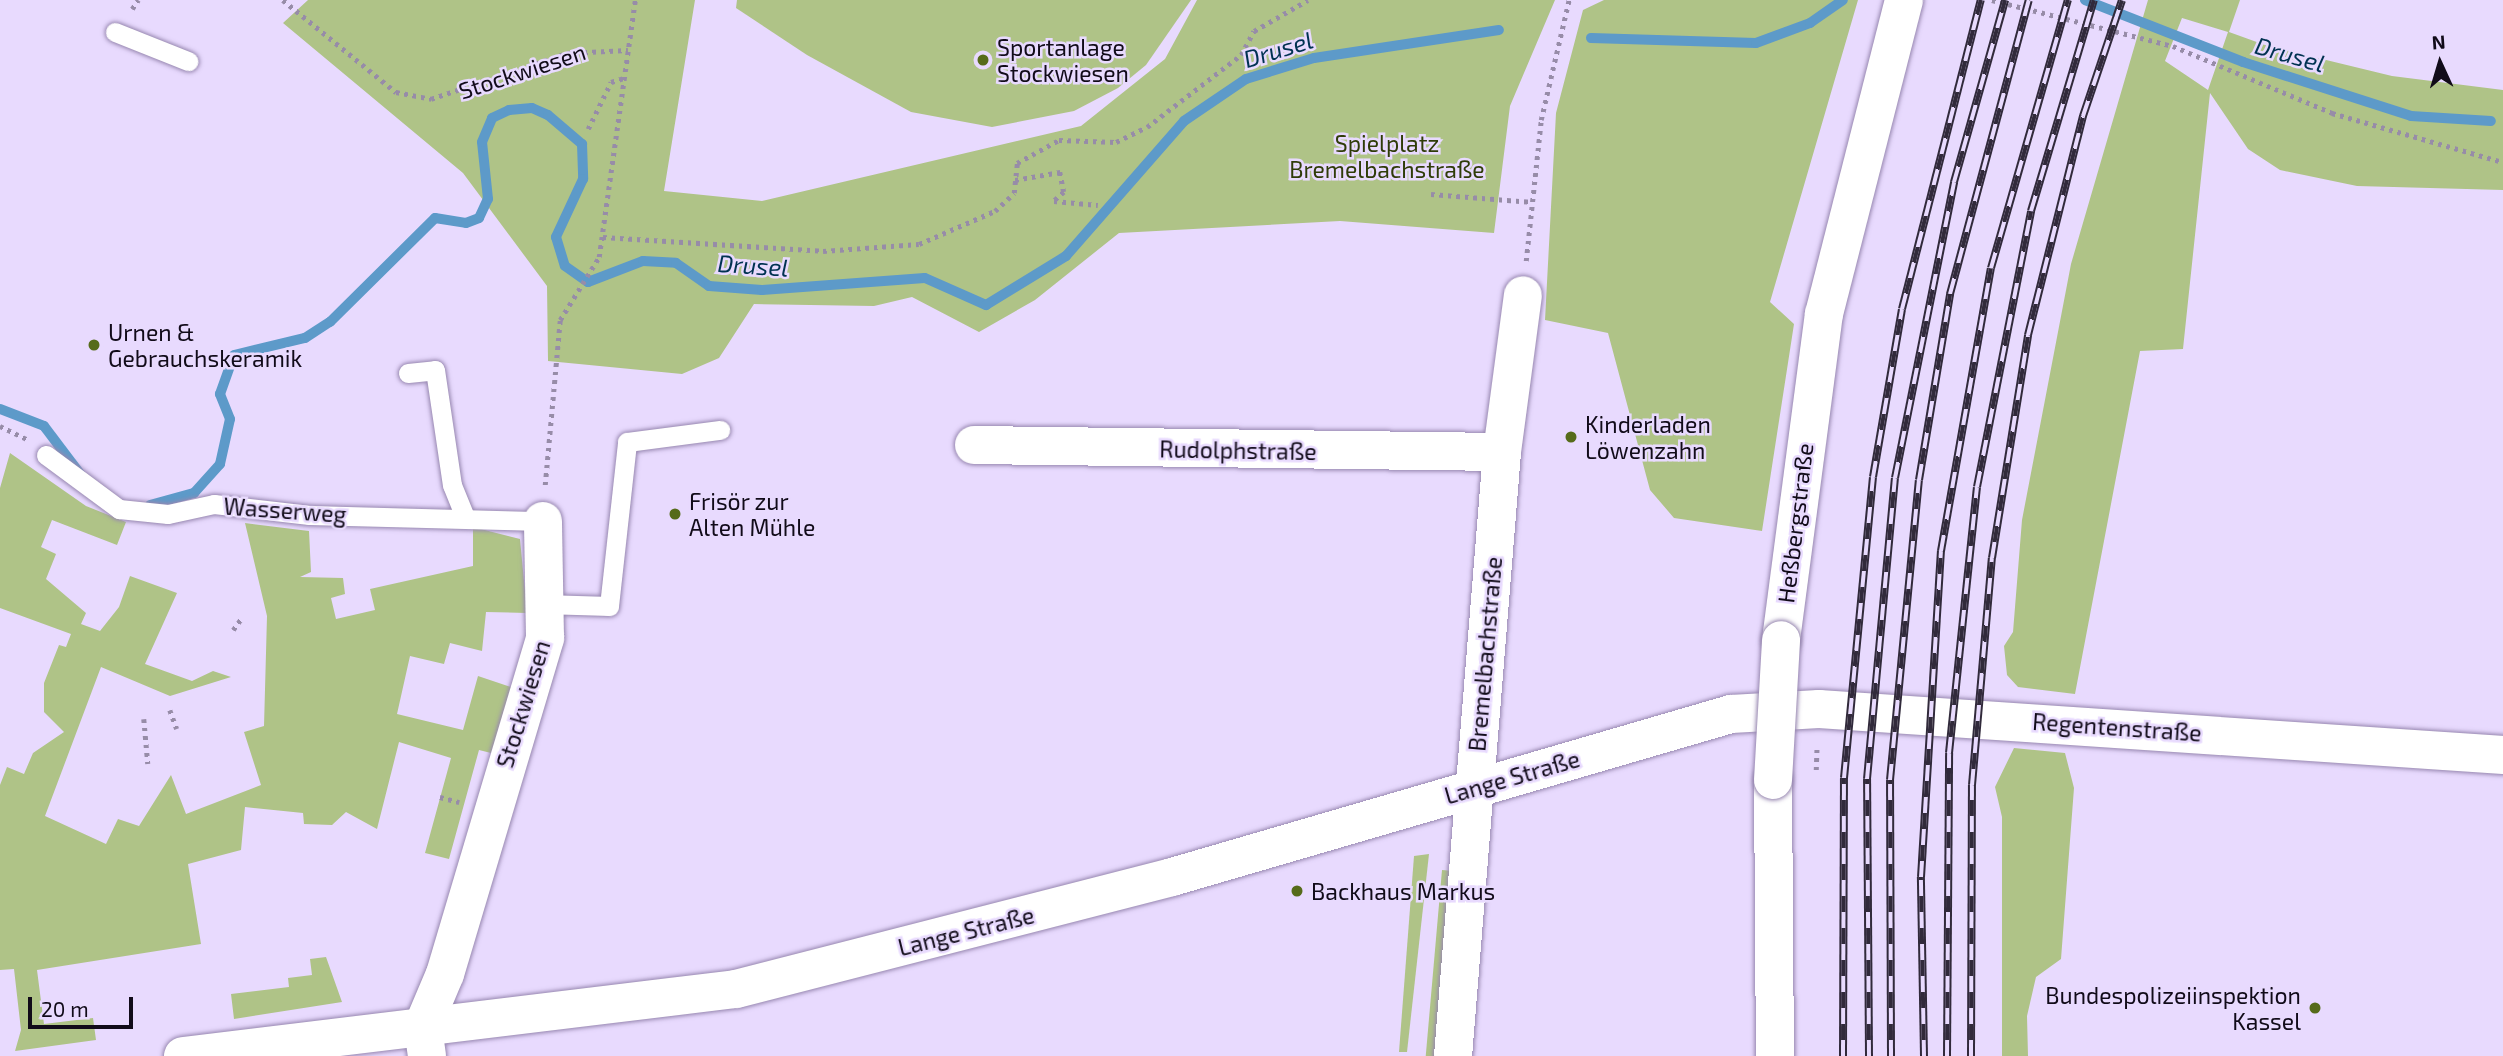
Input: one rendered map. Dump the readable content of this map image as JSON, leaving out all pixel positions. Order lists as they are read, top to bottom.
{
  "streets": {
    "street": [
      "Stockwiesen",
      "Rudolphstraße",
      "Heßbergstraße",
      "Bremelbachstraße",
      "Regentenstraße",
      "Lange Straße"
    ],
    "lane": ["Wasserweg"]
  },
  "crossings": [
    ["Stockwiesen", "Wasserweg"],
    ["Stockwiesen", "Lange Straße"],
    ["Rudolphstraße", "Bremelbachstraße"],
    ["Bremelbachstraße", "Lange Straße"],
    ["Regentenstraße", "Lange Straße"]
  ],
  "water": ["Drusel"],
  "parks": ["Spielplatz Bremelbachstraße"],
  "places": [
    "Sportanlage Stockwiesen",
    "Urnen & Gebrauchskeramik",
    "Kinderladen Löwenzahn",
    "Frisör zur Alten Mühle",
    "Backhaus Markus",
    "Bundespolizeiinspektion Kassel"
  ],
  "scale_bar": "20 m",
  "north": "top"
}
